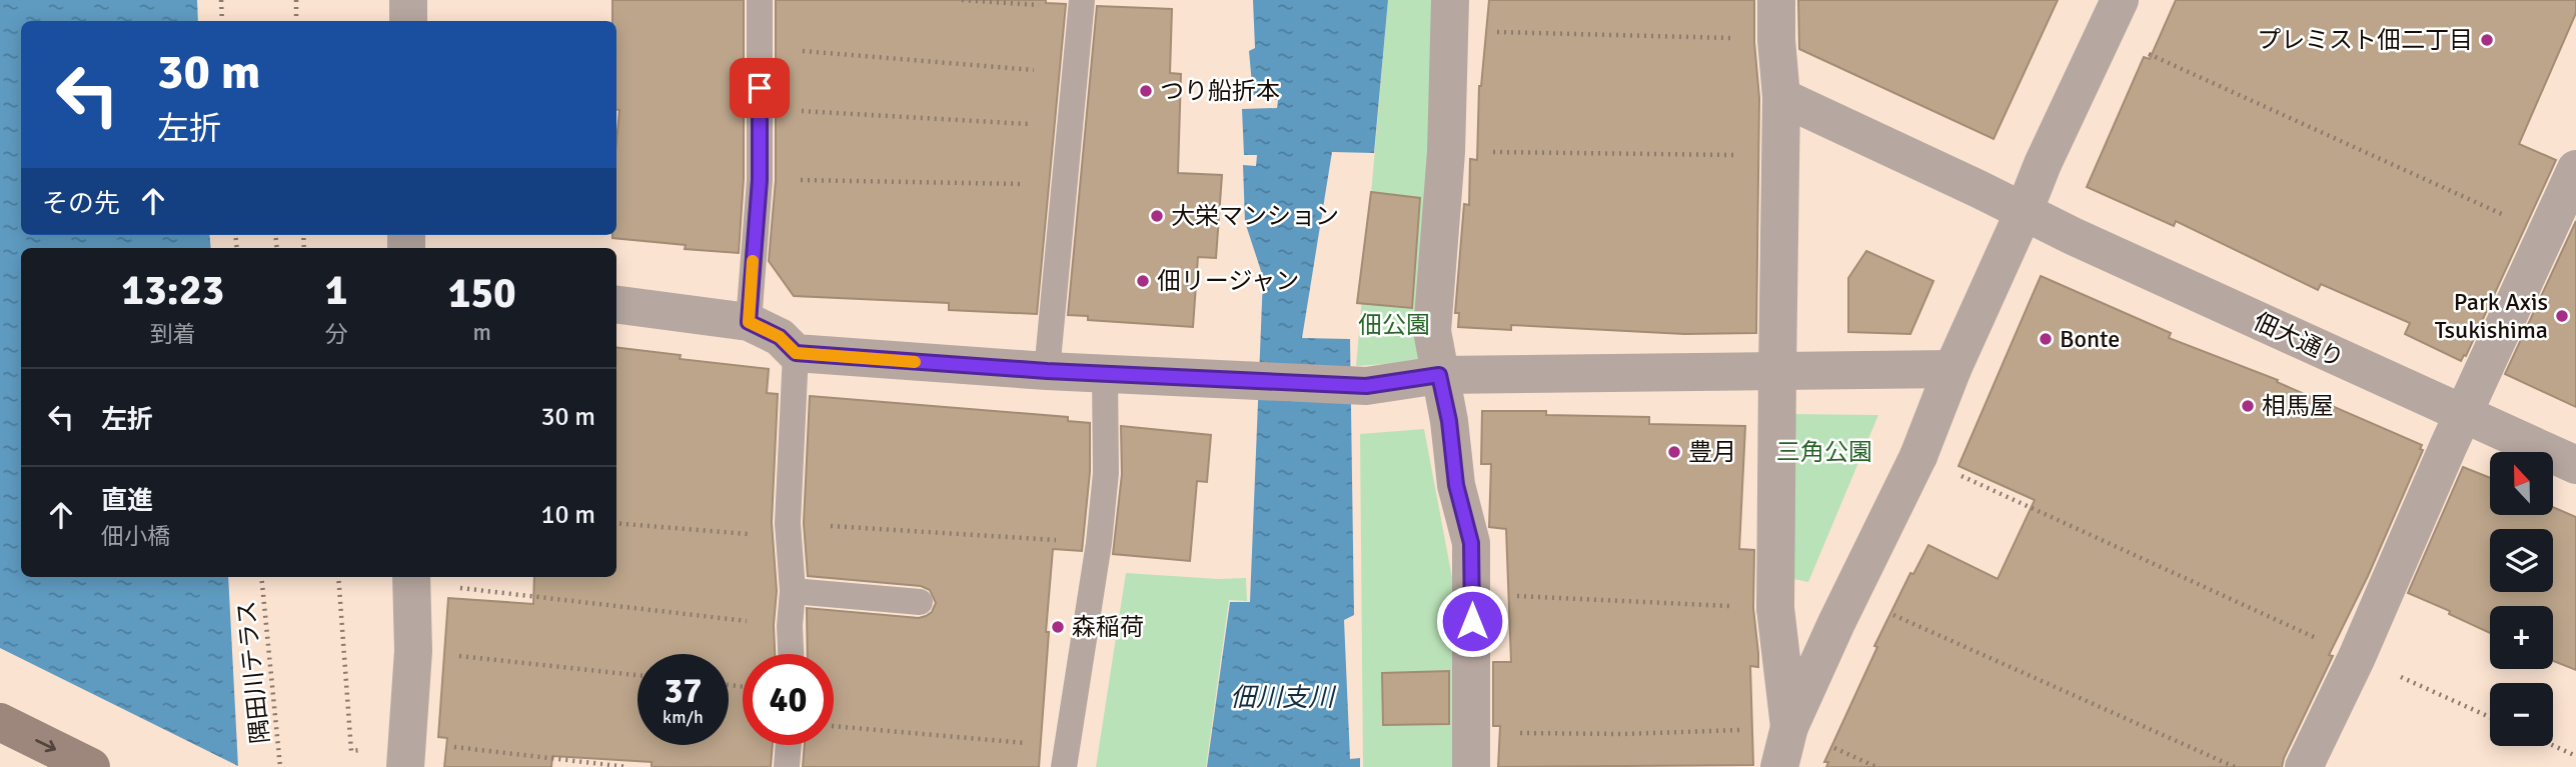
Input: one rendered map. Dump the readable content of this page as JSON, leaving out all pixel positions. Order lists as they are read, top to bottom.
{
  "streets": {
    "street": ["佃大通り"],
    "path": ["隅田川テラス"]
  },
  "water": ["佃川支川"],
  "parks": ["佃公園", "三角公園"],
  "places": [
    "プレミスト佃二丁目",
    "つり船折本",
    "大栄マンション",
    "佃リージャン",
    "Park Axis Tsukishima",
    "Bonte",
    "相馬屋",
    "豊月",
    "森稲荷"
  ],
  "north": "top",
  "page": {
    "turn": ["30 m", "左折"],
    "then": "その先",
    "eta": [
      "13:23",
      "到着",
      "1",
      "分",
      "150",
      "m"
    ],
    "list": [
      {
        "name": "左折",
        "value": "30 m"
      },
      {
        "name": "直進",
        "note": "佃小橋",
        "value": "10 m"
      }
    ],
    "map_buttons": ["+", "−"],
    "speed": "37 km/h",
    "limit": "40"
  }
}
